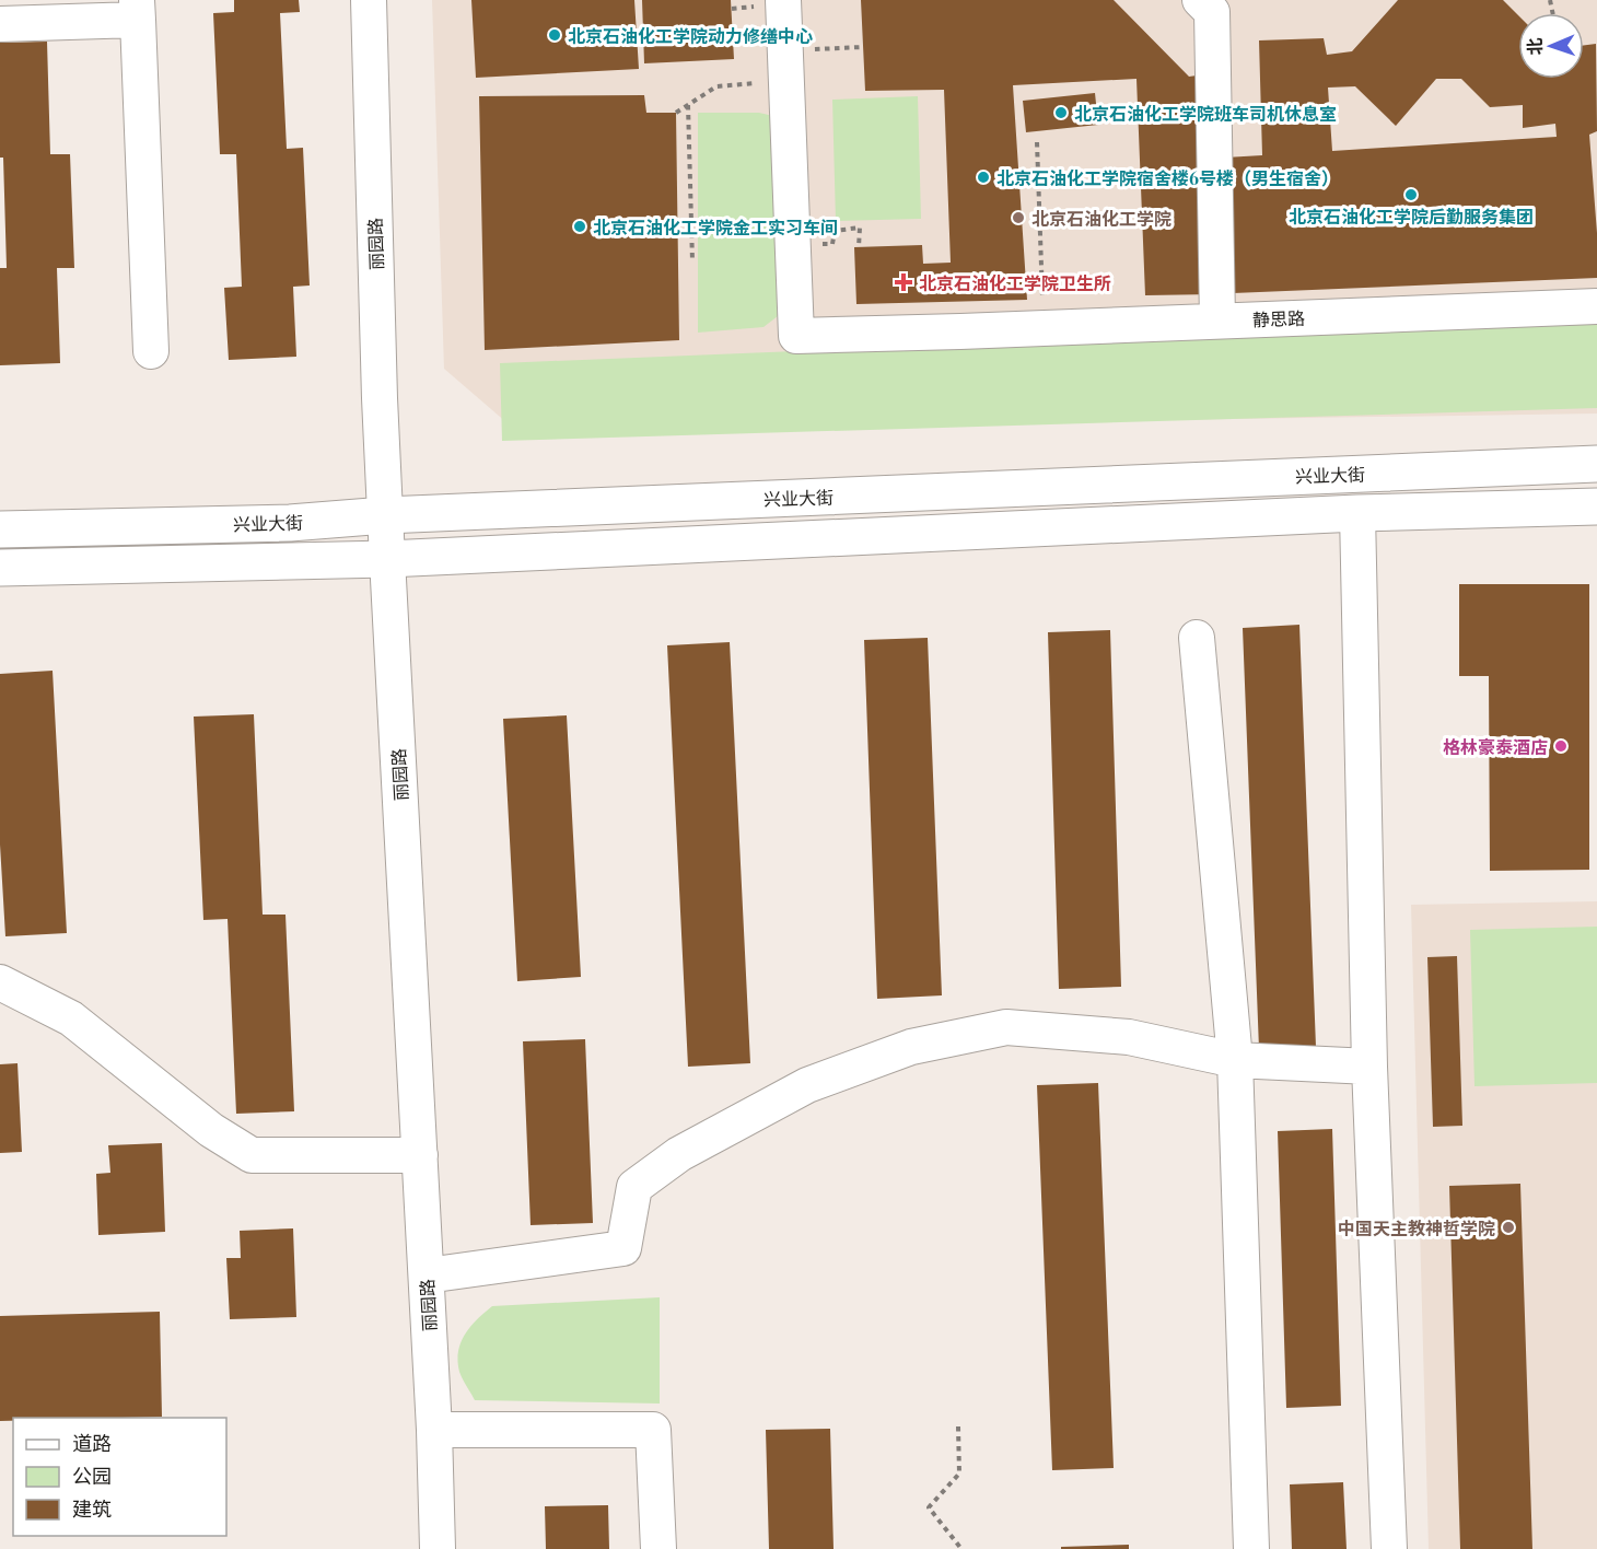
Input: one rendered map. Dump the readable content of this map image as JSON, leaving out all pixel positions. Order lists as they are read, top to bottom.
{
  "streets": {
    "main road": ["兴业大街"],
    "street": ["丽园路", "静思路"]
  },
  "crossings": [
    ["丽园路", "兴业大街"]
  ],
  "places": {
    "other": [
      "北京石油化工学院动力修缮中心",
      "北京石油化工学院班车司机休息室",
      "北京石油化工学院宿舍楼6号楼（男生宿舍）",
      "北京石油化工学院后勤服务集团",
      "北京石油化工学院",
      "北京石油化工学院金工实习车间",
      "格林豪泰酒店",
      "中国天主教神哲学院"
    ],
    "health": ["北京石油化工学院卫生所"]
  },
  "legend": ["道路", "公园", "建筑"],
  "north": "left"
}
